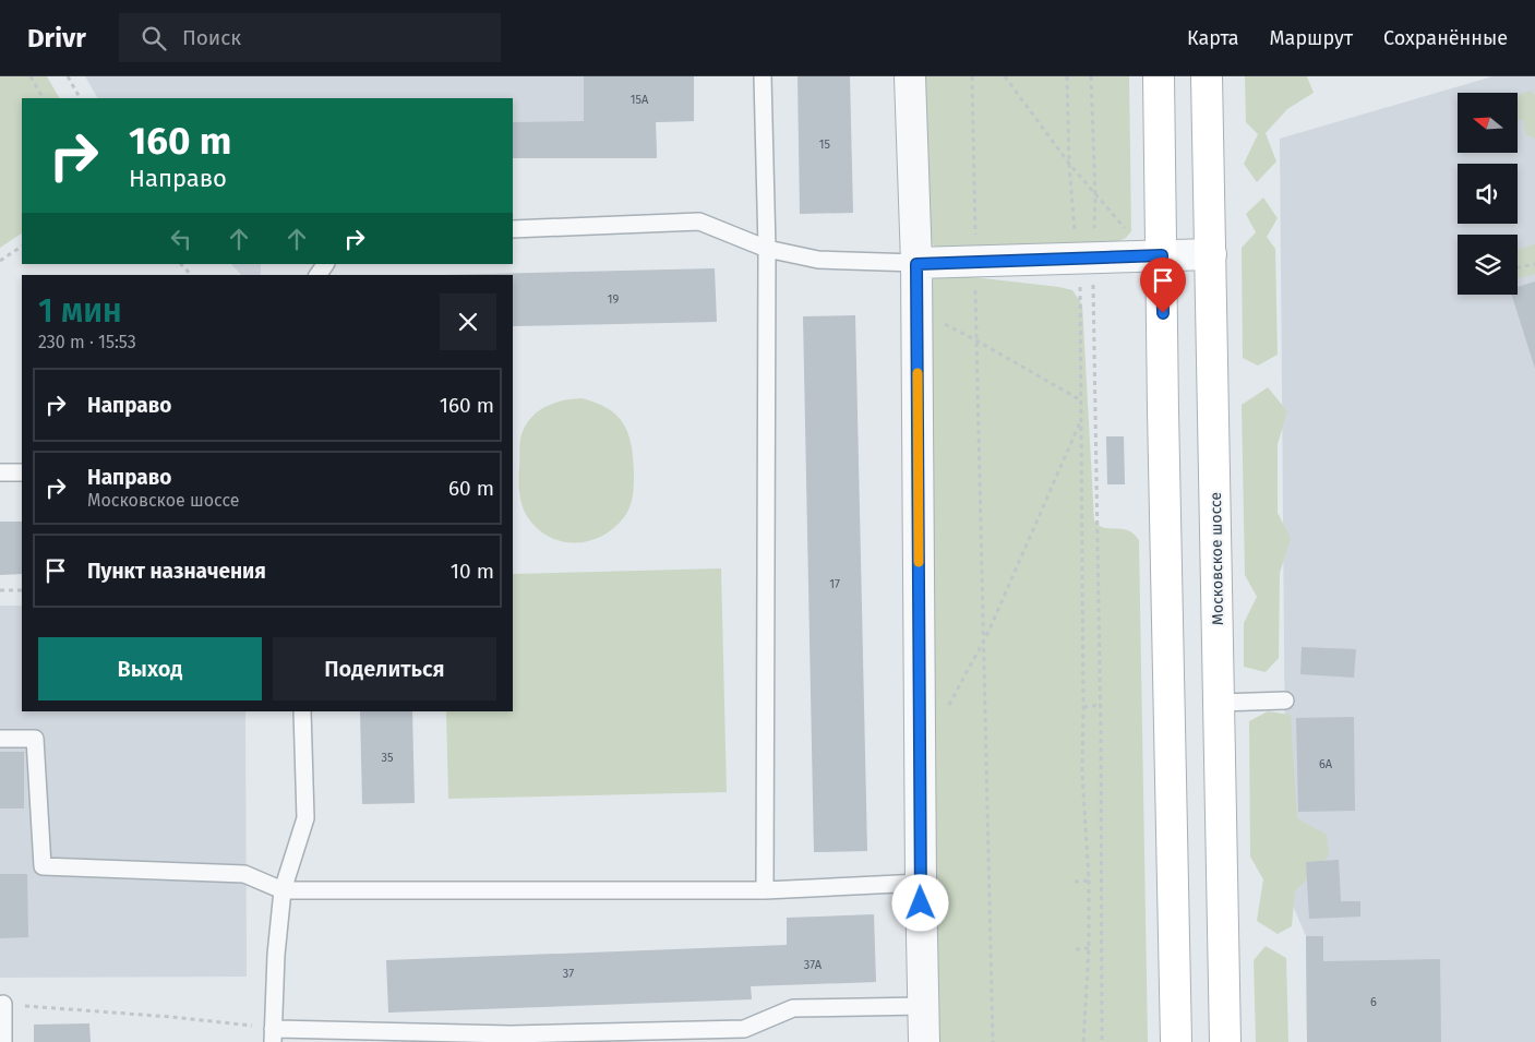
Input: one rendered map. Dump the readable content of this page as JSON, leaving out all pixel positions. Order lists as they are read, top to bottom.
{
  "streets": {
    "main road": ["Московское шоссе"]
  },
  "house_numbers": [
    "15А",
    "15",
    "19",
    "17",
    "35",
    "6А",
    "37А",
    "37",
    "6"
  ],
  "north": "left",
  "page": {
    "header": "Drivr",
    "search": "Поиск",
    "nav": ["Карта", "Маршрут", "Сохранённые"],
    "turn": ["160 m", "Направо"],
    "heading": ["1 мин", "230 m · 15:53"],
    "list": [
      {
        "name": "Направо",
        "value": "160 m"
      },
      {
        "name": "Направо",
        "note": "Московское шоссе",
        "value": "60 m"
      },
      {
        "name": "Пункт назначения",
        "value": "10 m"
      }
    ],
    "buttons": ["Выход", "Поделиться"]
  }
}
